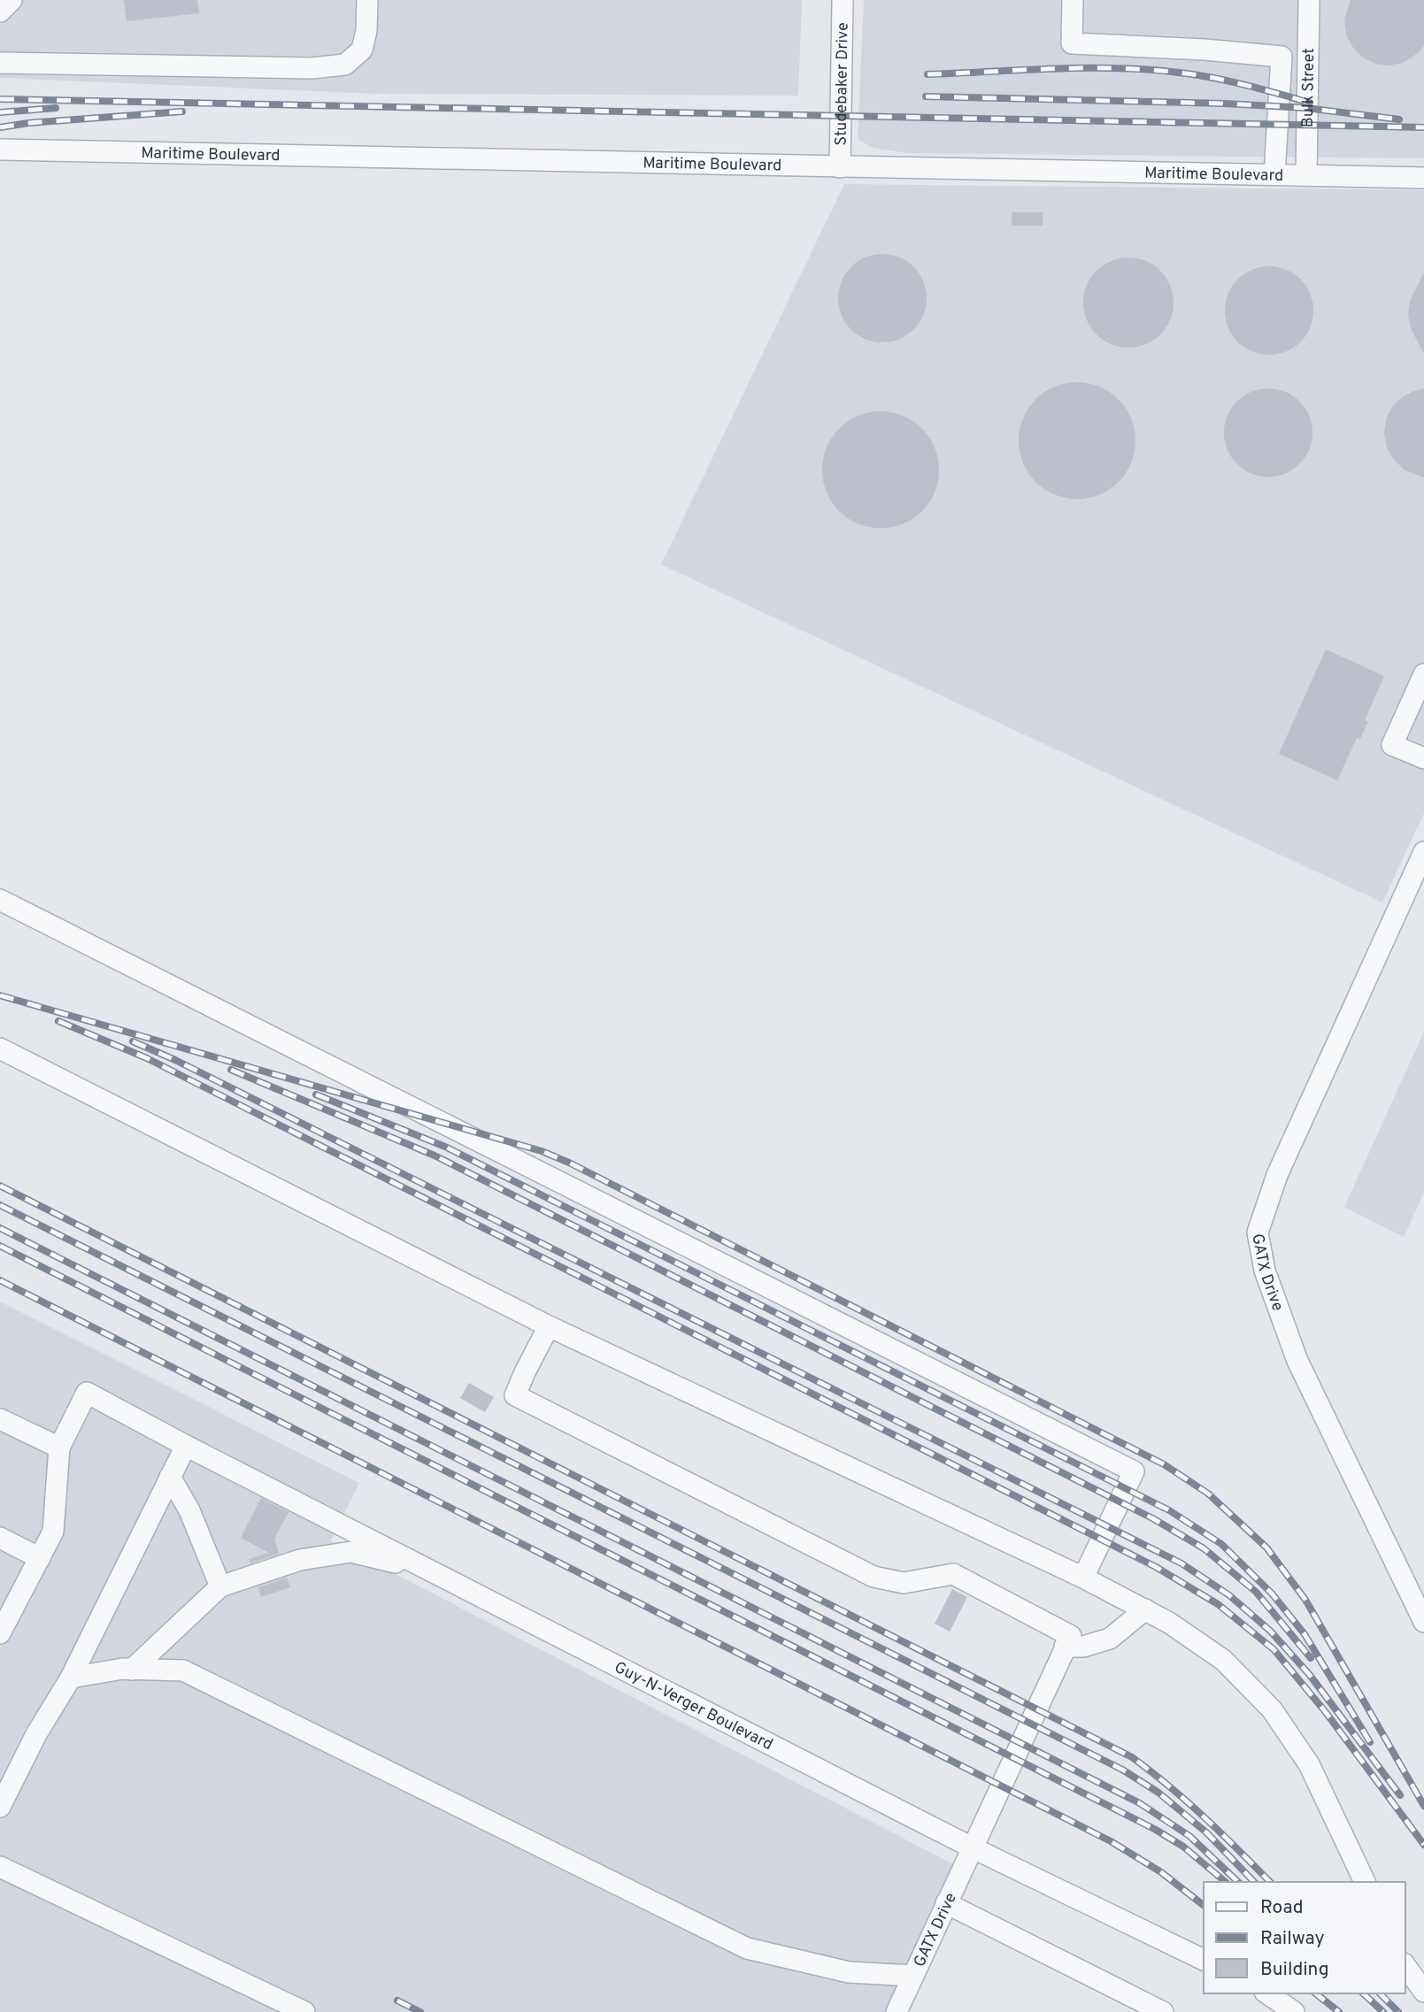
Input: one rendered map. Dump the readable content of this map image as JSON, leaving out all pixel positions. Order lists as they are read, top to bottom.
{
  "streets": {
    "street": [
      "Studebaker Drive",
      "Bulk Street",
      "Maritime Boulevard",
      "GATX Drive",
      "Guy-N-Verger Boulevard"
    ]
  },
  "crossings": [
    ["Studebaker Drive", "Maritime Boulevard"],
    ["Bulk Street", "Maritime Boulevard"],
    ["GATX Drive", "Guy-N-Verger Boulevard"]
  ],
  "legend": ["Road", "Railway", "Building"]
}
